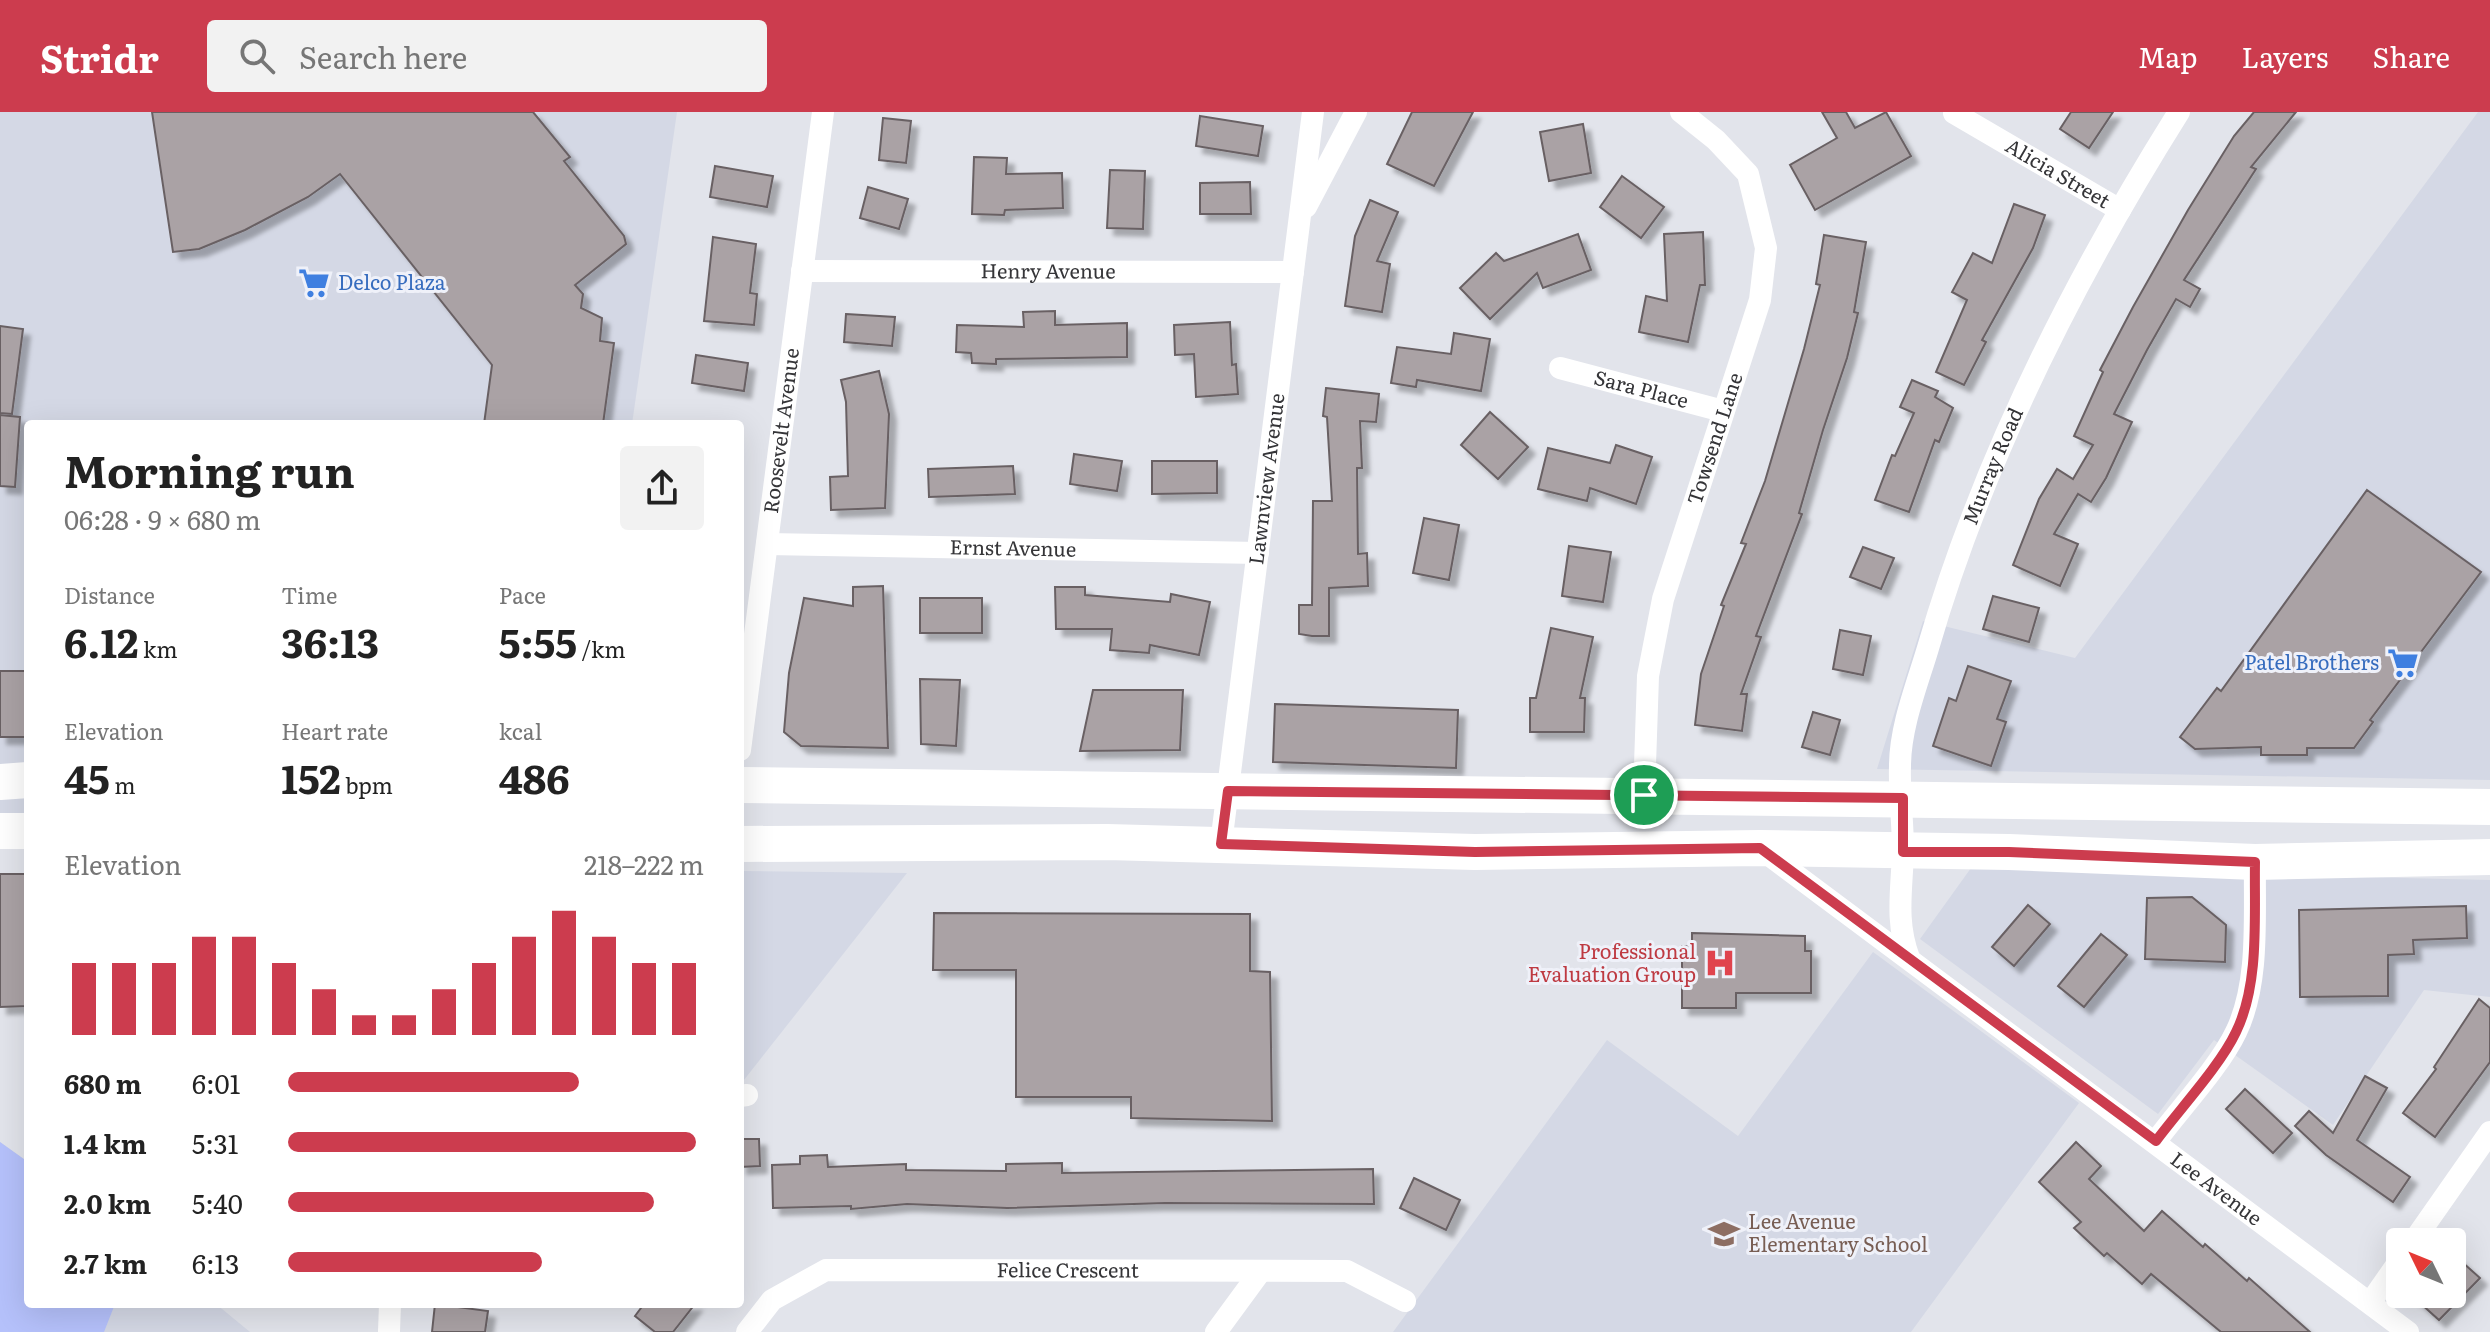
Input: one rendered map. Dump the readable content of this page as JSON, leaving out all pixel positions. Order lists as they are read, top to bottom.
{
  "streets": {
    "street": [
      "Alicia Street",
      "Henry Avenue",
      "Sara Place",
      "Roosevelt Avenue",
      "Towsend Lane",
      "Murray Road",
      "Lawnview Avenue",
      "Ernst Avenue",
      "Lee Avenue",
      "Felice Crescent"
    ]
  },
  "crossings": [
    ["Alicia Street", "Murray Road"],
    ["Henry Avenue", "Roosevelt Avenue"],
    ["Henry Avenue", "Lawnview Avenue"],
    ["Sara Place", "Towsend Lane"],
    ["Roosevelt Avenue", "Ernst Avenue"],
    ["Lawnview Avenue", "Ernst Avenue"]
  ],
  "places": {
    "supermarket": ["Delco Plaza", "Patel Brothers"],
    "hospital": ["Professional Evaluation Group"],
    "school or university": ["Lee Avenue Elementary School"]
  },
  "north": "top left",
  "page": {
    "header": "Stridr",
    "search": "Search here",
    "nav": ["Map", "Layers", "Share"],
    "heading": ["Morning run", "06:28 · 9 × 680 m"],
    "stats": [
      ["Distance", "6.12 km"],
      ["Time", "36:13"],
      ["Pace", "5:55 /km"],
      ["Elevation", "45 m"],
      ["Heart rate", "152 bpm"],
      ["kcal", "486"]
    ],
    "chart": ["Elevation", "218–222 m"],
    "list": [
      {
        "name": "680 m",
        "note": "6:01"
      },
      {
        "name": "1.4 km",
        "note": "5:31"
      },
      {
        "name": "2.0 km",
        "note": "5:40"
      },
      {
        "name": "2.7 km",
        "note": "6:13"
      }
    ]
  }
}
